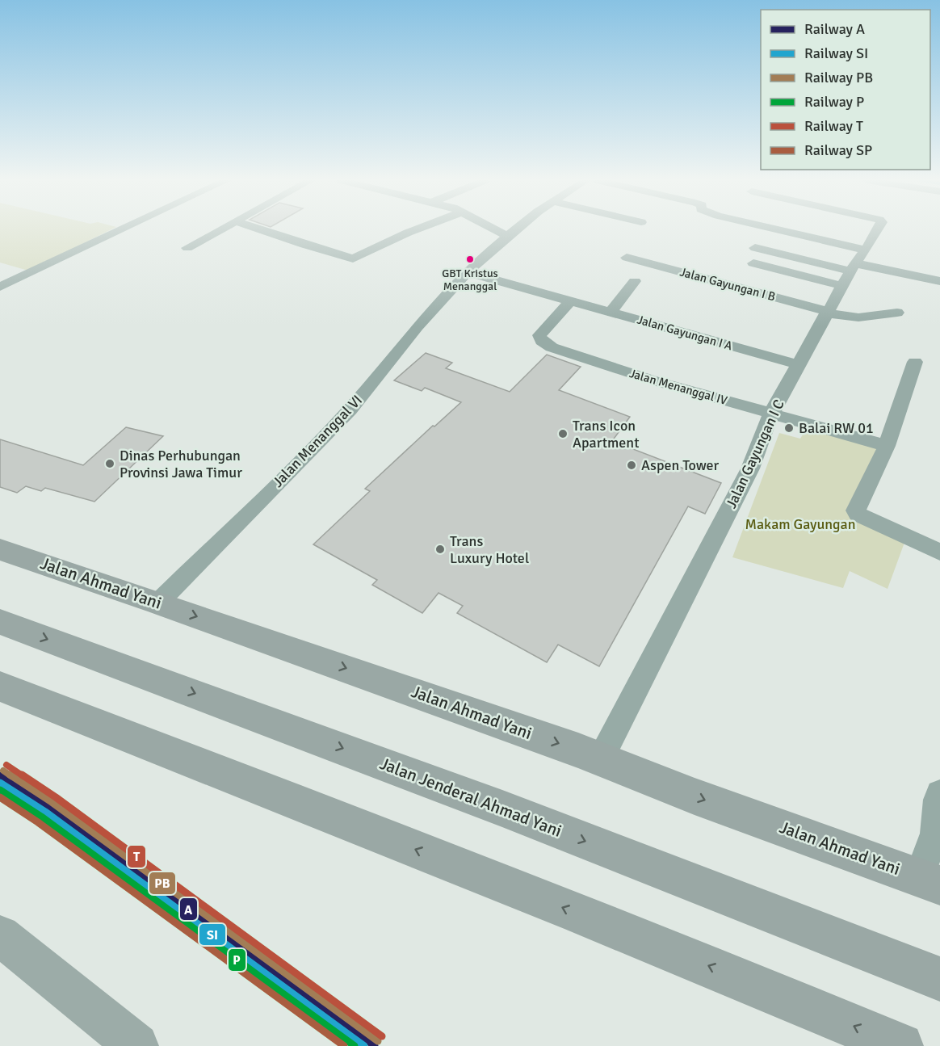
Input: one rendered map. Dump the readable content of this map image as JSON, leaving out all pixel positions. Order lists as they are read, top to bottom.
{
  "streets": {
    "highway": ["Jalan Ahmad Yani", "Jalan Jenderal Ahmad Yani"],
    "street": [
      "Jalan Gayungan I B",
      "Jalan Gayungan I A",
      "Jalan Menanggal IV",
      "Jalan Menanggal VI",
      "Jalan Gayungan I C"
    ]
  },
  "crossings": [
    ["Jalan Gayungan I B", "Jalan Gayungan I C"],
    ["Jalan Gayungan I A", "Jalan Menanggal IV"],
    ["Jalan Gayungan I A", "Jalan Gayungan I C"],
    ["Jalan Menanggal IV", "Jalan Gayungan I C"],
    ["Jalan Menanggal VI", "Jalan Ahmad Yani"],
    ["Jalan Gayungan I C", "Jalan Ahmad Yani"]
  ],
  "parks": ["Makam Gayungan"],
  "places": [
    "GBT Kristus Menanggal",
    "Balai RW 01",
    "Trans Icon Apartment",
    "Dinas Perhubungan Provinsi Jawa Timur",
    "Aspen Tower",
    "Trans Luxury Hotel"
  ],
  "lines": [
    "rail line T",
    "rail line PB",
    "rail line A",
    "rail line SI",
    "rail line P",
    "rail line SP"
  ],
  "legend": [
    "Railway A",
    "Railway SI",
    "Railway PB",
    "Railway P",
    "Railway T",
    "Railway SP"
  ]
}
